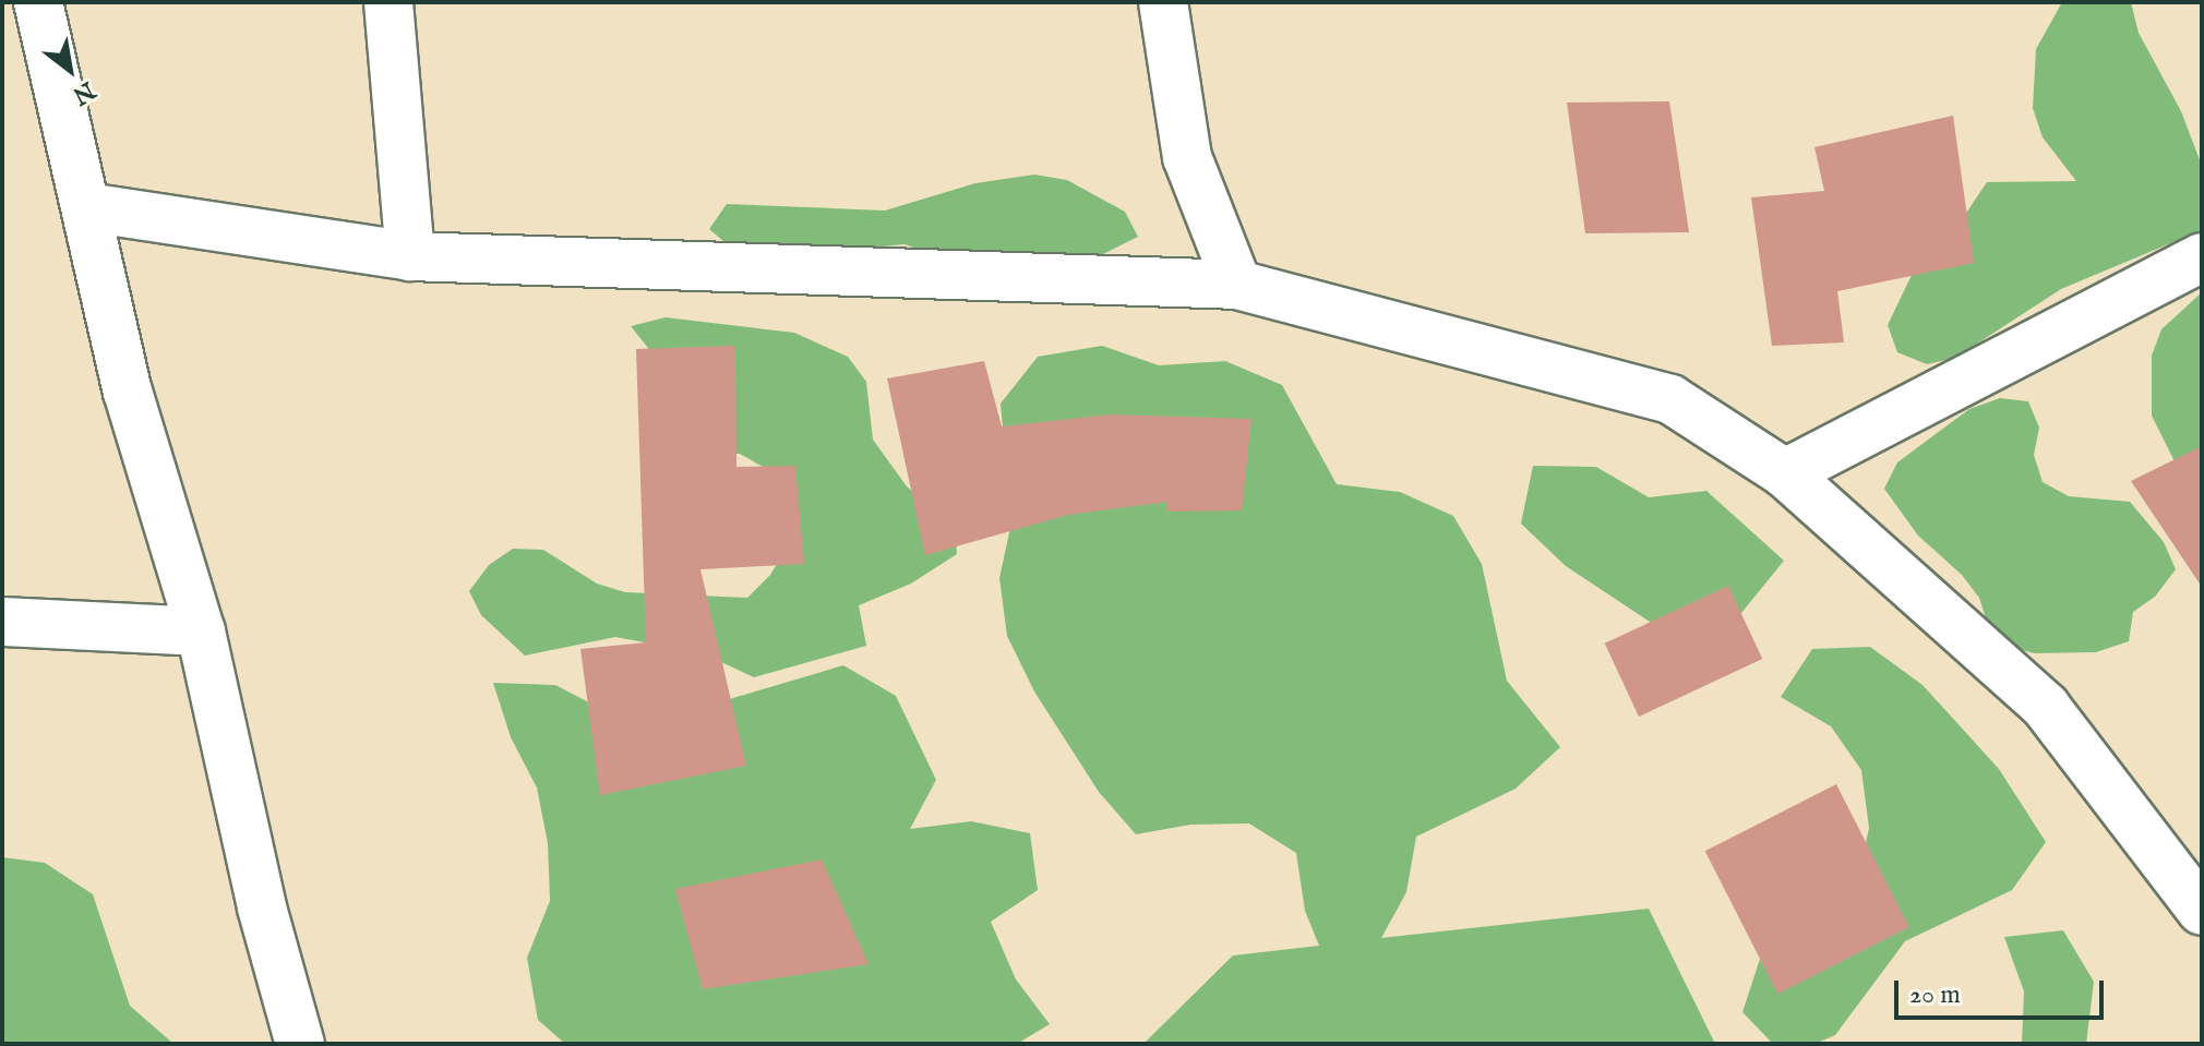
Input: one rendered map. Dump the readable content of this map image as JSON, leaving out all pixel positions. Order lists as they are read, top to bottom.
{
  "scale_bar": "20 m",
  "north": "bottom right"
}
